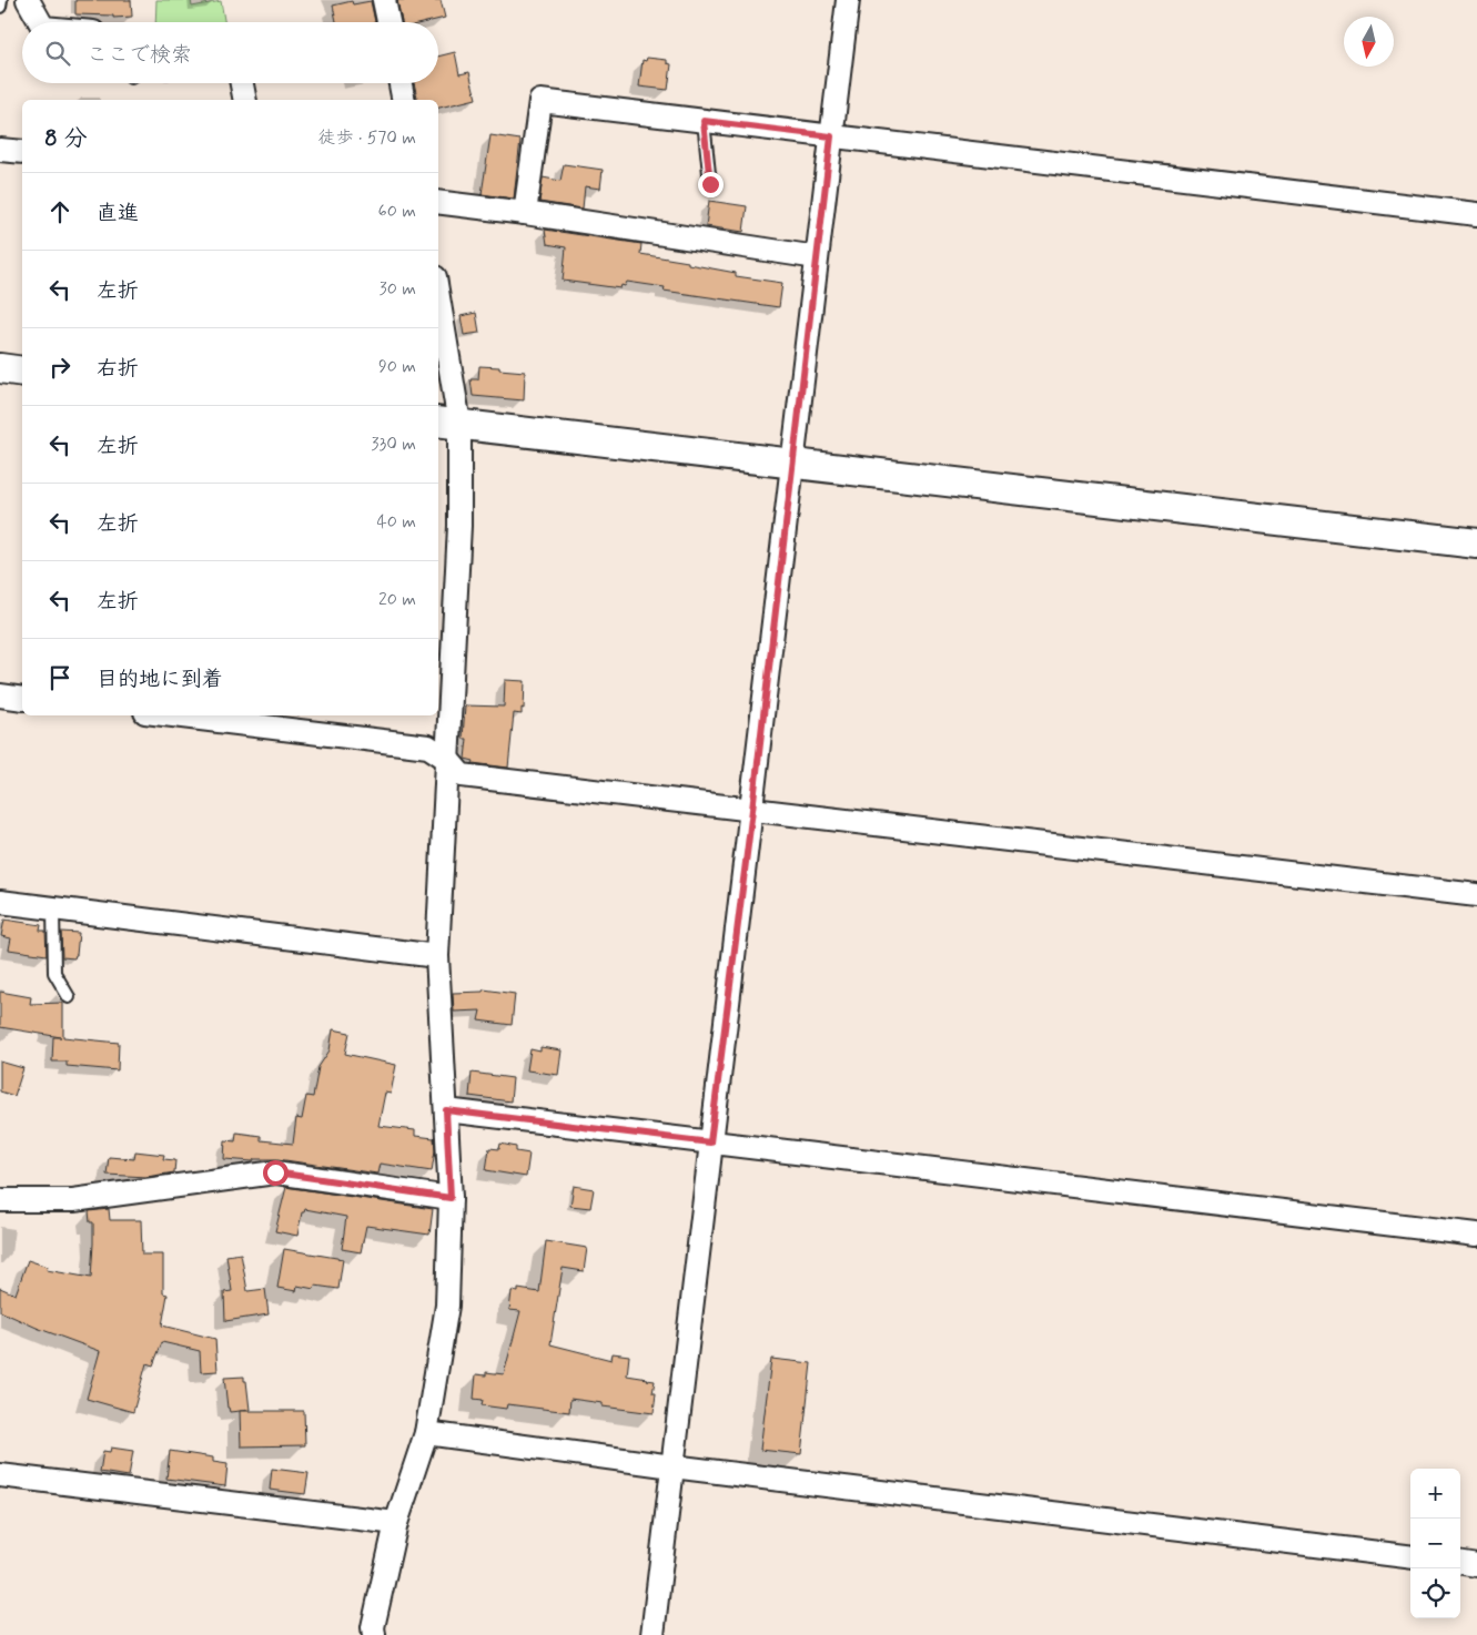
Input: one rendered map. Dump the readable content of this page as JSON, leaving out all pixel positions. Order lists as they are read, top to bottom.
{
  "north": "bottom",
  "page": {
    "search": "ここで検索",
    "heading": ["8 分", "徒歩 · 570 m"],
    "list": [
      ["直進", "60 m"],
      ["左折", "30 m"],
      ["右折", "90 m"],
      ["左折", "330 m"],
      ["左折", "40 m"],
      ["左折", "20 m"],
      "目的地に到着"
    ],
    "map_buttons": ["+", "−"]
  }
}
